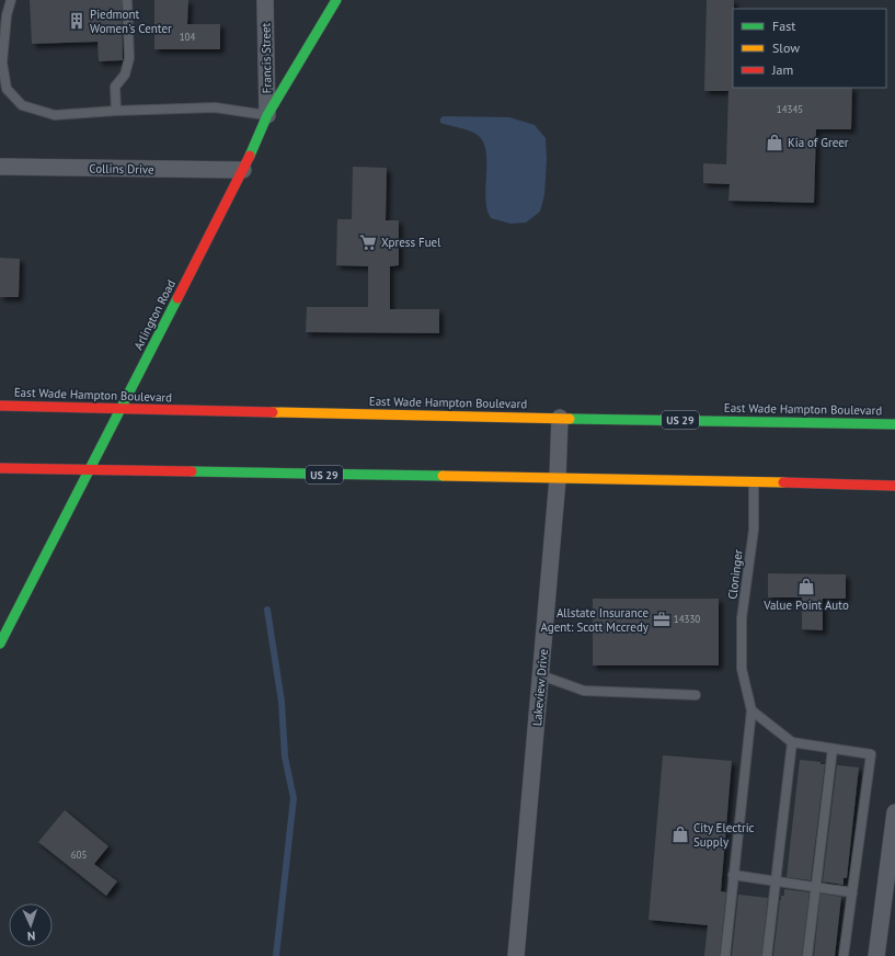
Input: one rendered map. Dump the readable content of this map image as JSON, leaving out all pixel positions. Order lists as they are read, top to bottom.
{
  "streets": {
    "main road": ["Arlington Road", "East Wade Hampton Boulevard", "US 29"],
    "street": ["Francis Street", "Collins Drive", "Lakeview Drive"],
    "lane": ["Cloninger"]
  },
  "crossings": [
    ["Francis Street", "Arlington Road"],
    ["Collins Drive", "Arlington Road"],
    ["Arlington Road", "East Wade Hampton Boulevard"],
    ["Arlington Road", "US 29"],
    ["East Wade Hampton Boulevard", "Lakeview Drive"],
    ["US 29", "Cloninger"],
    ["US 29", "Lakeview Drive"]
  ],
  "places": {
    "building": ["Piedmont Women's Center"],
    "shop": ["Kia of Greer", "Value Point Auto", "City Electric Supply"],
    "supermarket": ["Xpress Fuel"],
    "office": ["Allstate Insurance Agent: Scott Mccredy"]
  },
  "house_numbers": [
    "104",
    "14345",
    "14330",
    "605"
  ],
  "legend": ["Fast", "Slow", "Jam"],
  "north": "bottom"
}
